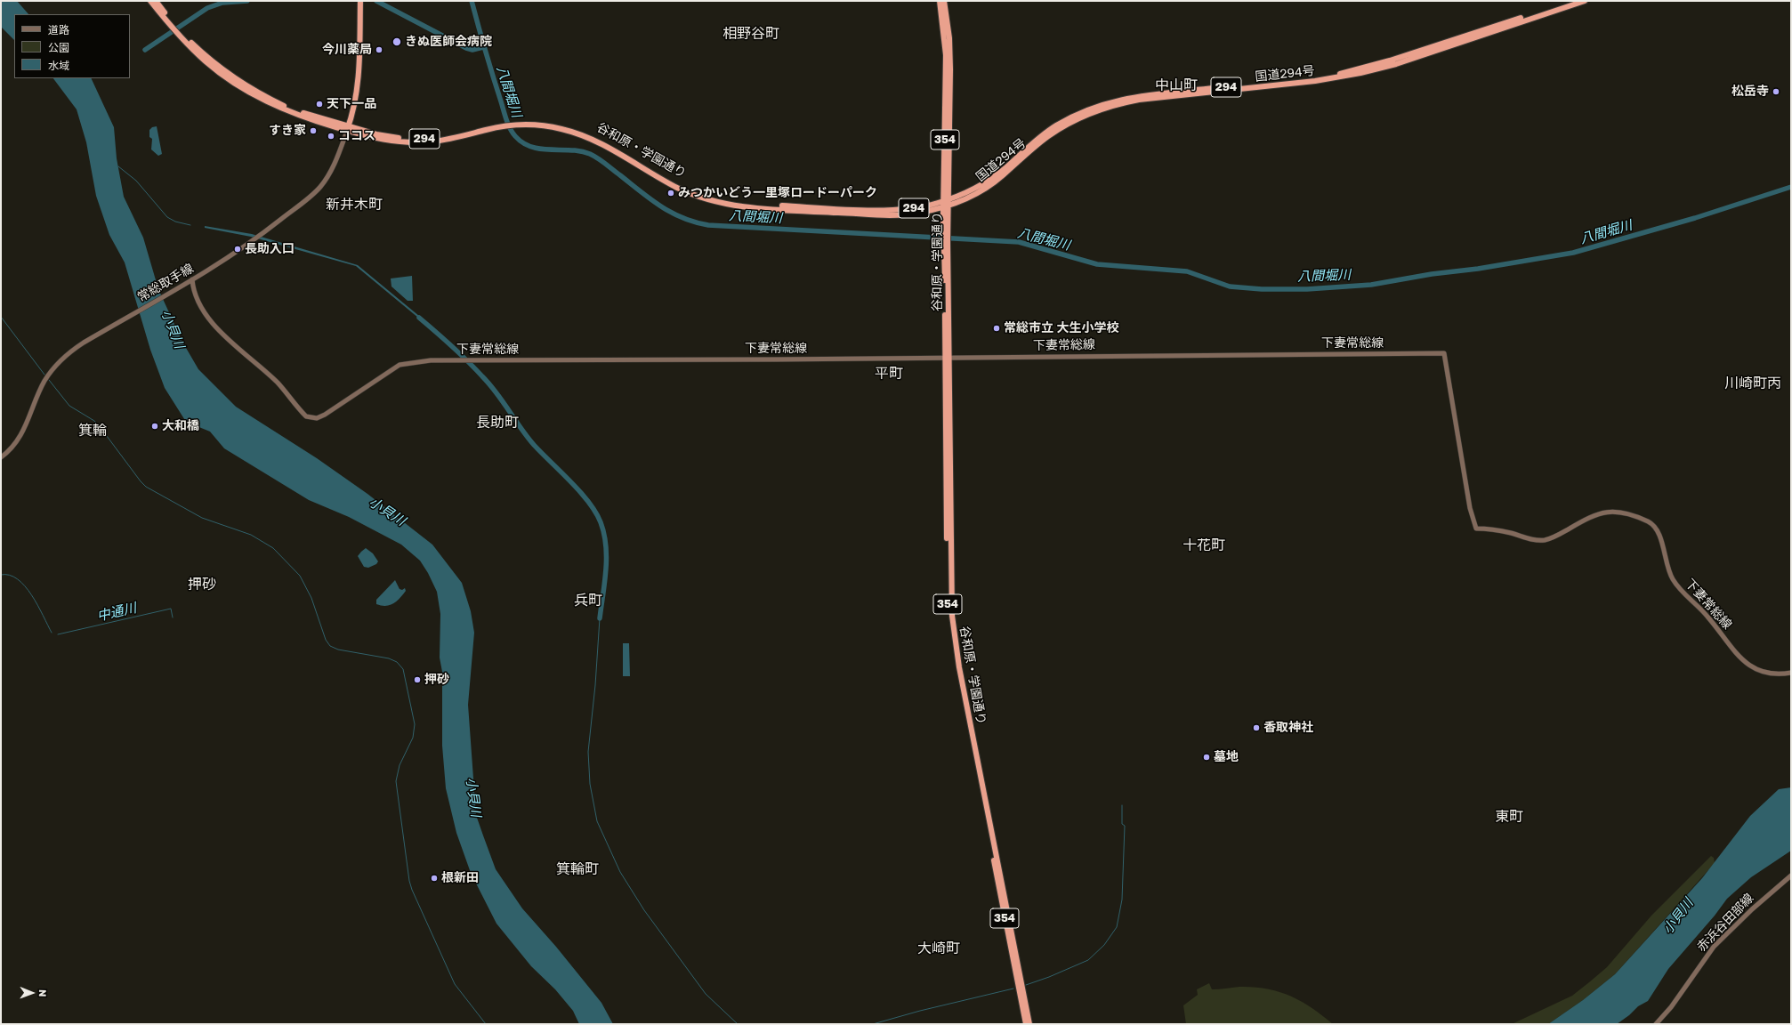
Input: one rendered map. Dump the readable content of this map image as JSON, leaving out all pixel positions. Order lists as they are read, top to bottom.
{
  "streets": {
    "highway": [
      "国道294号",
      "294",
      "354",
      "谷和原・学園通り"
    ],
    "main road": ["常総取手線", "下妻常総線", "赤浜谷田部線"]
  },
  "crossings": [
    ["国道294号", "354"],
    ["国道294号", "谷和原・学園通り"],
    ["354", "谷和原・学園通り"],
    ["谷和原・学園通り", "常総取手線"],
    ["谷和原・学園通り", "下妻常総線"],
    ["常総取手線", "下妻常総線"]
  ],
  "districts": [
    "相野谷町",
    "中山町",
    "新井木町",
    "平町",
    "川崎町丙",
    "長助町",
    "箕輪",
    "十花町",
    "押砂",
    "兵町",
    "東町",
    "箕輪町",
    "大崎町"
  ],
  "water": ["八間堀川", "小貝川", "中通川"],
  "places": [
    "きぬ医師会病院",
    "今川薬局",
    "松岳寺",
    "天下一品",
    "すき家",
    "ココス",
    "みつかいどう一里塚ロードーパーク",
    "長助入口",
    "常総市立 大生小学校",
    "大和橋",
    "押砂",
    "香取神社",
    "墓地",
    "根新田"
  ],
  "legend": ["道路", "公園", "水域"],
  "north": "right"
}
